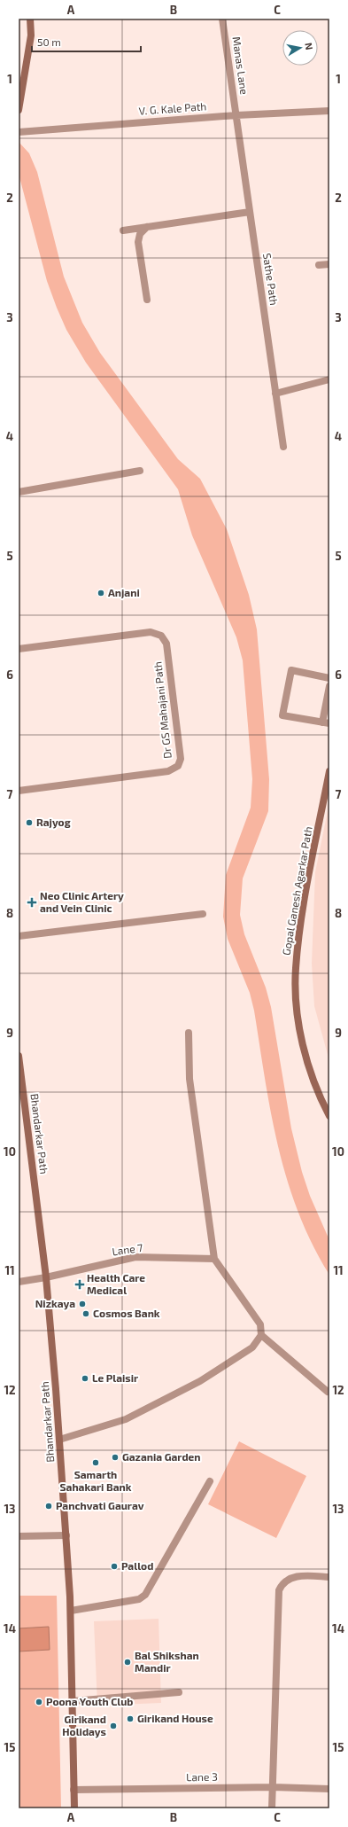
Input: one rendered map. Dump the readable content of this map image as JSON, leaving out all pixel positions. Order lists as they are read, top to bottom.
{
  "streets": {
    "street": [
      "Manas Lane",
      "V. G. Kale Path",
      "Sathe Path",
      "Dr GS Mahajani Path",
      "Gopal Ganesh Agarkar Path",
      "Bhandarkar Path",
      "Lane 7",
      "Lane 3"
    ]
  },
  "crossings": [
    ["Manas Lane", "V. G. Kale Path"],
    ["Manas Lane", "Sathe Path"],
    ["V. G. Kale Path", "Sathe Path"],
    ["Bhandarkar Path", "Lane 7"],
    ["Bhandarkar Path", "Lane 3"]
  ],
  "places": {
    "other": [
      "Anjani",
      "Rajyog",
      "Nizkaya",
      "Cosmos Bank",
      "Le Plaisir",
      "Gazania Garden",
      "Samarth Sahakari Bank",
      "Panchvati Gaurav",
      "Pallod",
      "Bal Shikshan Mandir",
      "Poona Youth Club",
      "Girikand House",
      "Girikand Holidays"
    ],
    "health": ["Neo Clinic Artery and Vein Clinic", "Health Care Medical"]
  },
  "scale_bar": "50 m",
  "north": "right",
  "grid": {
    "columns": ["A", "B", "C"],
    "rows": [
      "1",
      "2",
      "3",
      "4",
      "5",
      "6",
      "7",
      "8",
      "9",
      "10",
      "11",
      "12",
      "13",
      "14",
      "15"
    ]
  }
}
